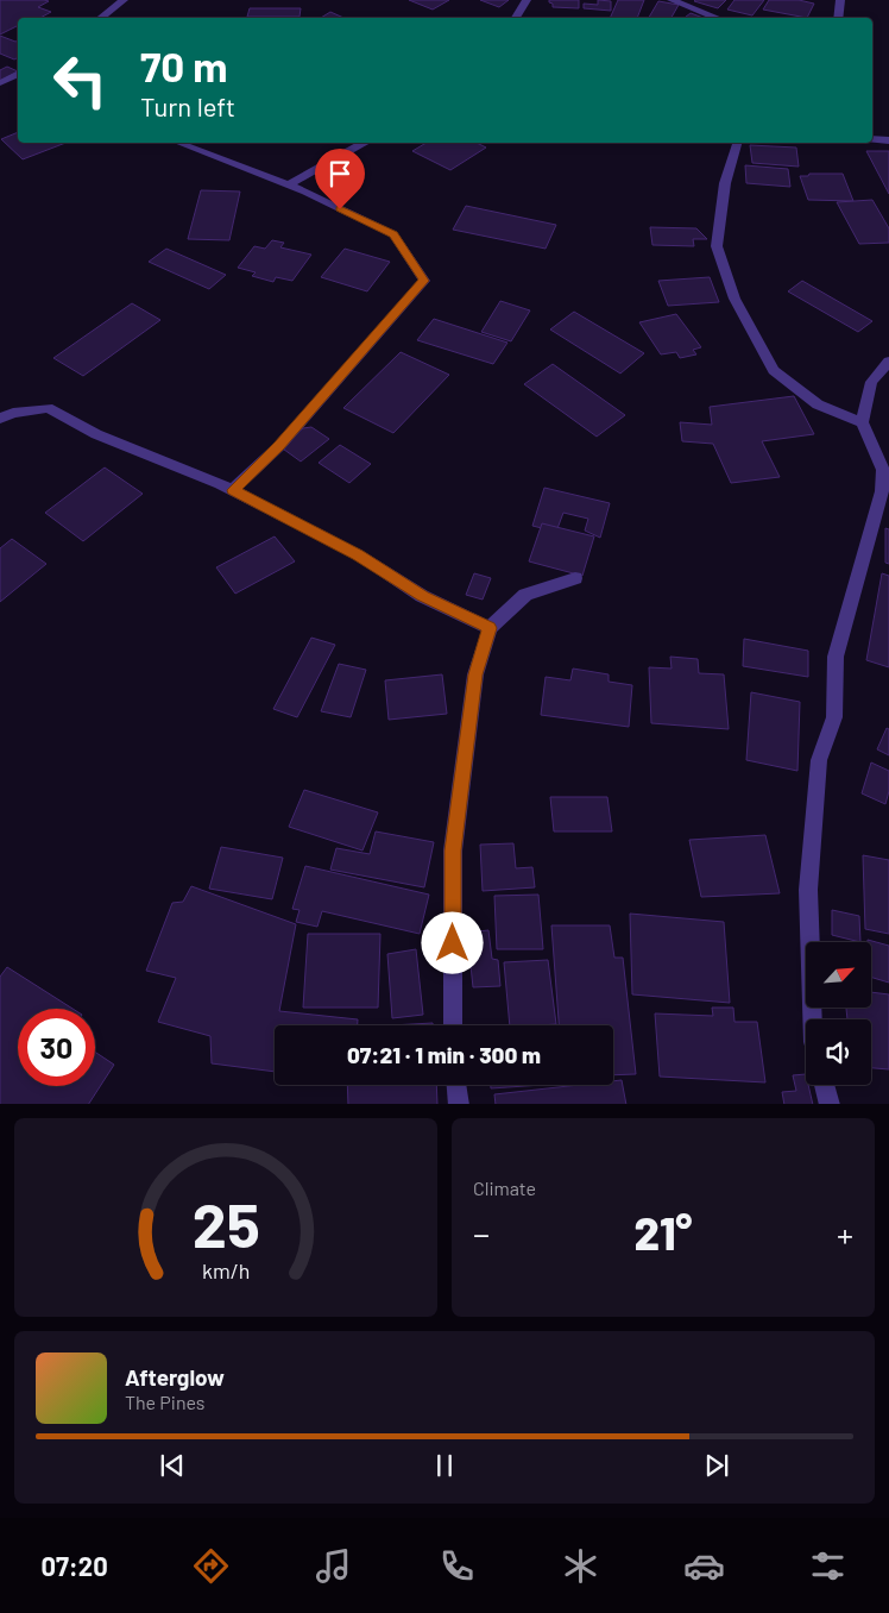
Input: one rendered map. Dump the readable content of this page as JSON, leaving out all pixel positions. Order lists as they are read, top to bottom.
{
  "north": "top right",
  "page": {
    "turn": ["70 m", "Turn left"],
    "limit": "30",
    "trip": "07:21 · 1 min · 300 m",
    "tile": "Climate",
    "heat": ["−", "21°", "+"],
    "song": ["Afterglow", "The Pines"],
    "tabs": "07:20",
    "gauge": ["25", "km/h"]
  }
}
